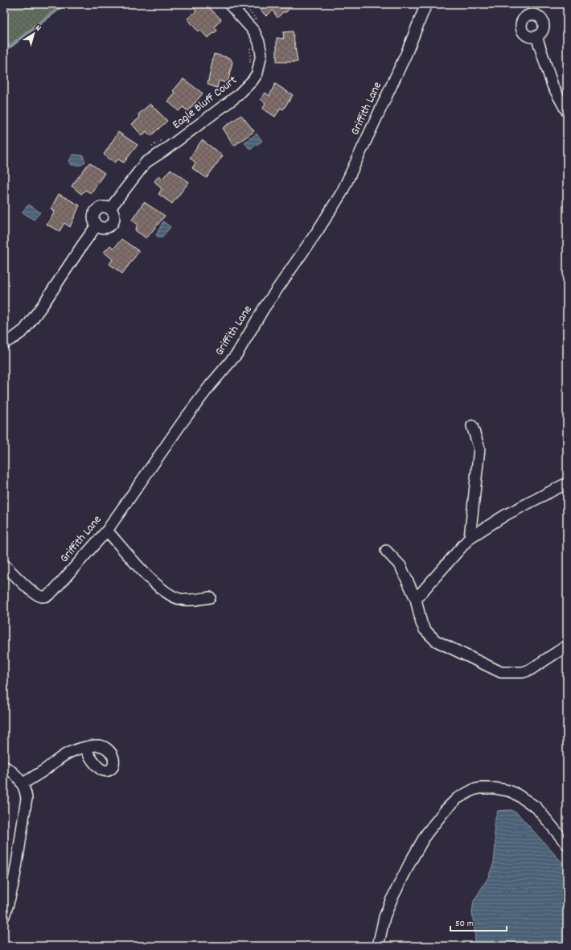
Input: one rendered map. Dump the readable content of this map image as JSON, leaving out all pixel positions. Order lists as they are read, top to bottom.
{
  "streets": {
    "street": ["Eagle Bluff Court", "Griffith Lane"]
  },
  "scale_bar": "50 m",
  "north": "top right"
}
